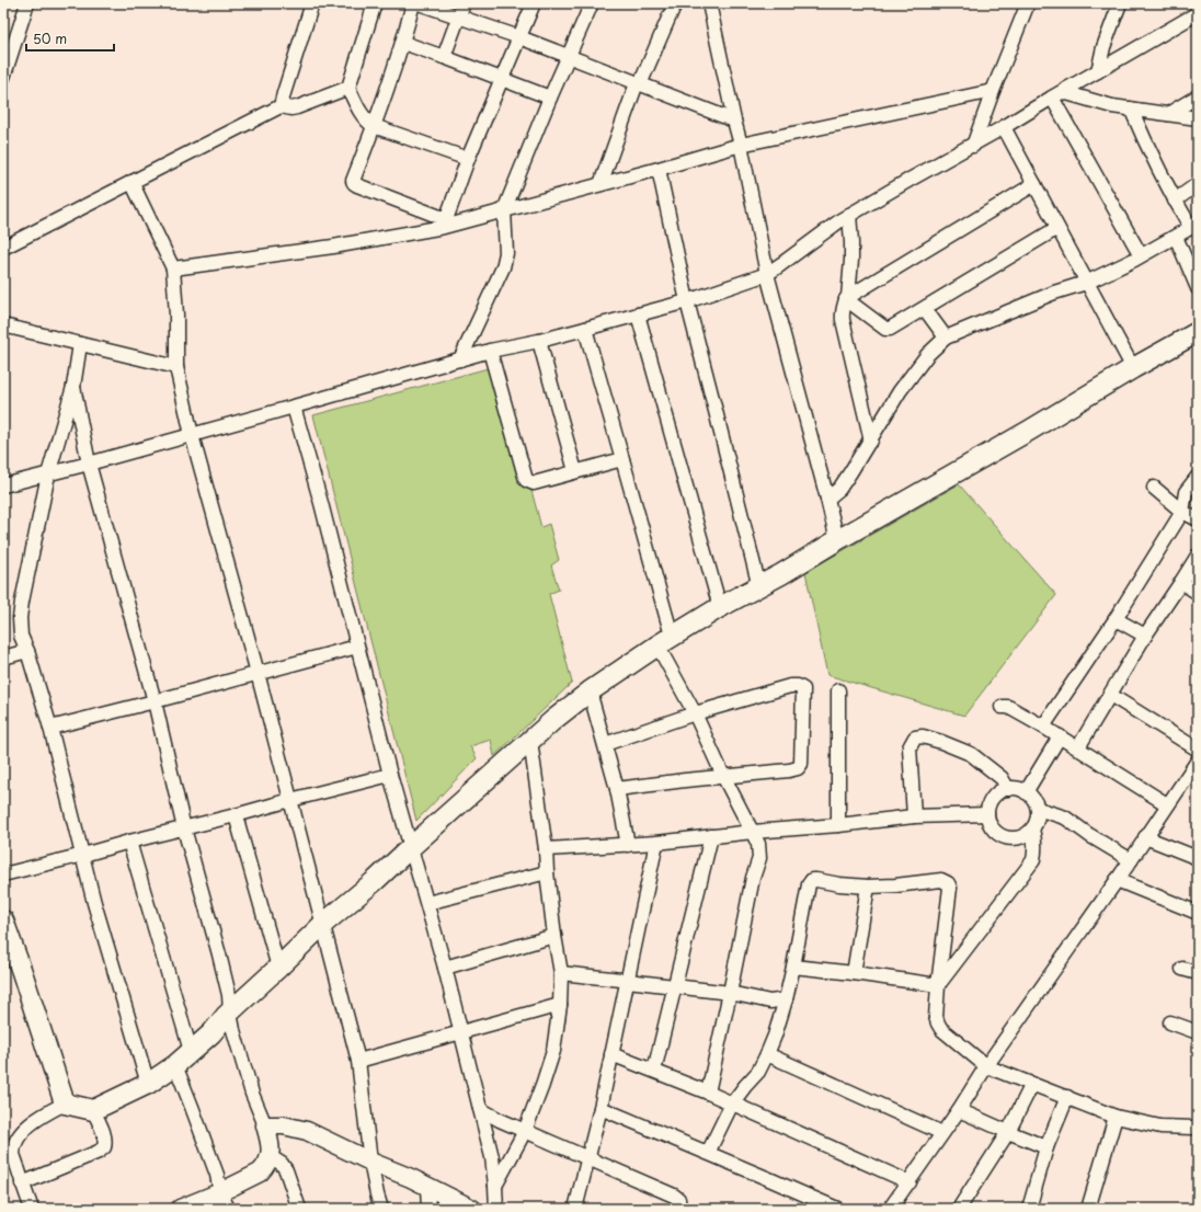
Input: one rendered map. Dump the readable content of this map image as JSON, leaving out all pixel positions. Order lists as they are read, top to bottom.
{
  "scale_bar": "50 m"
}
